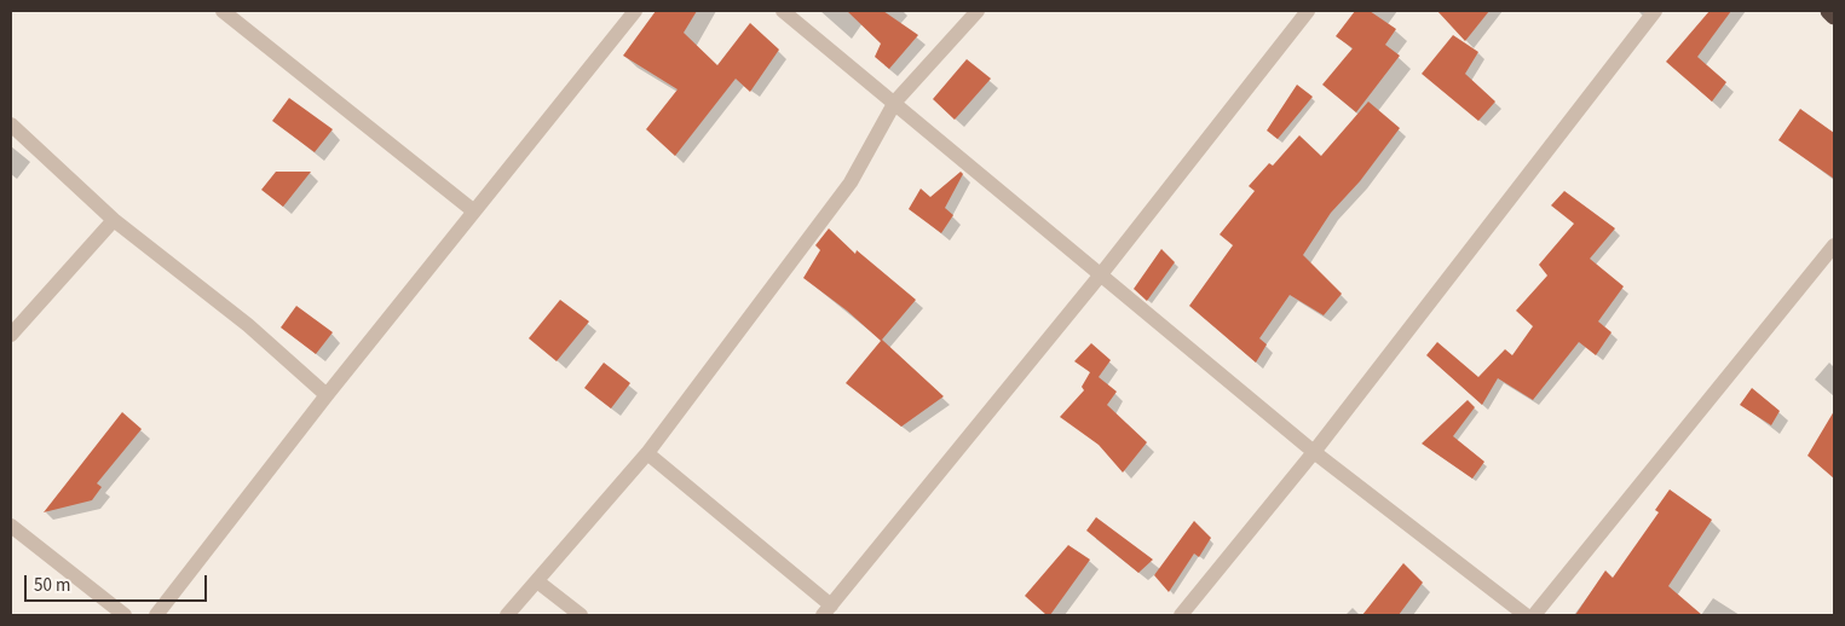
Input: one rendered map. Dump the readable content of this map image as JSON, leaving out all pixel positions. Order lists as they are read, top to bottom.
{
  "scale_bar": "50 m"
}
